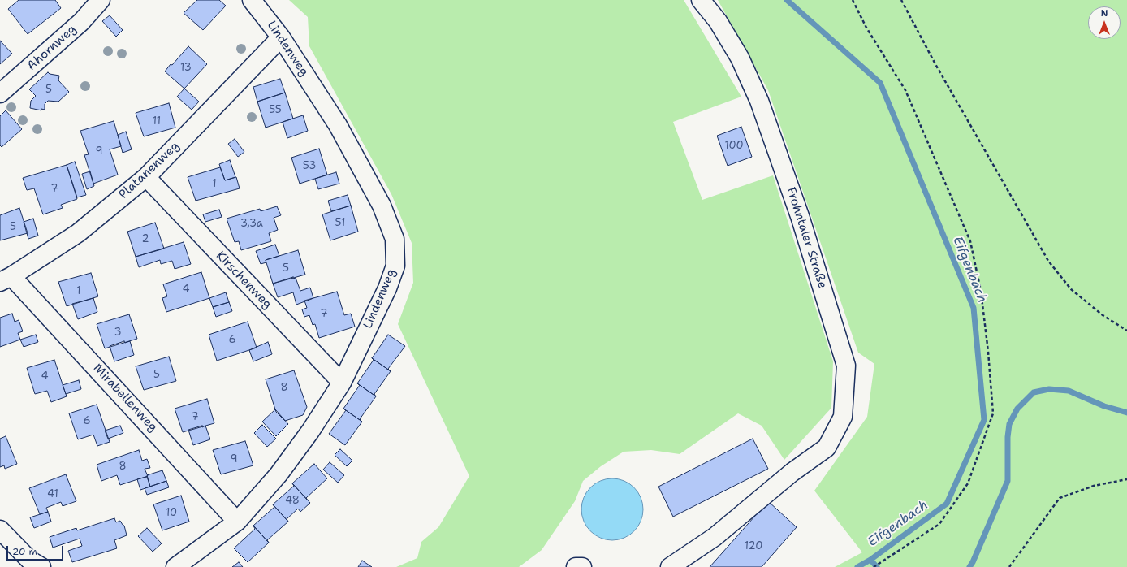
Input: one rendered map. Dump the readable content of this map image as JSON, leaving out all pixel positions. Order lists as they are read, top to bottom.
{
  "streets": {
    "street": [
      "Ahornweg",
      "Lindenweg",
      "Platanenweg",
      "Frohntaler Straße",
      "Kirschenweg",
      "Mirabellenweg"
    ]
  },
  "crossings": [
    ["Lindenweg", "Platanenweg"],
    ["Lindenweg", "Kirschenweg"],
    ["Lindenweg", "Mirabellenweg"],
    ["Platanenweg", "Kirschenweg"],
    ["Platanenweg", "Mirabellenweg"]
  ],
  "water": ["Eifgenbach"],
  "house_numbers": [
    "13",
    "5",
    "55",
    "11",
    "100",
    "9",
    "53",
    "1",
    "7",
    "51",
    "3,3a",
    "5",
    "2",
    "5",
    "4",
    "1",
    "7",
    "3",
    "6",
    "5",
    "4",
    "8",
    "7",
    "6",
    "9",
    "8",
    "41",
    "48",
    "10",
    "120"
  ],
  "scale_bar": "20 m",
  "north": "top"
}
